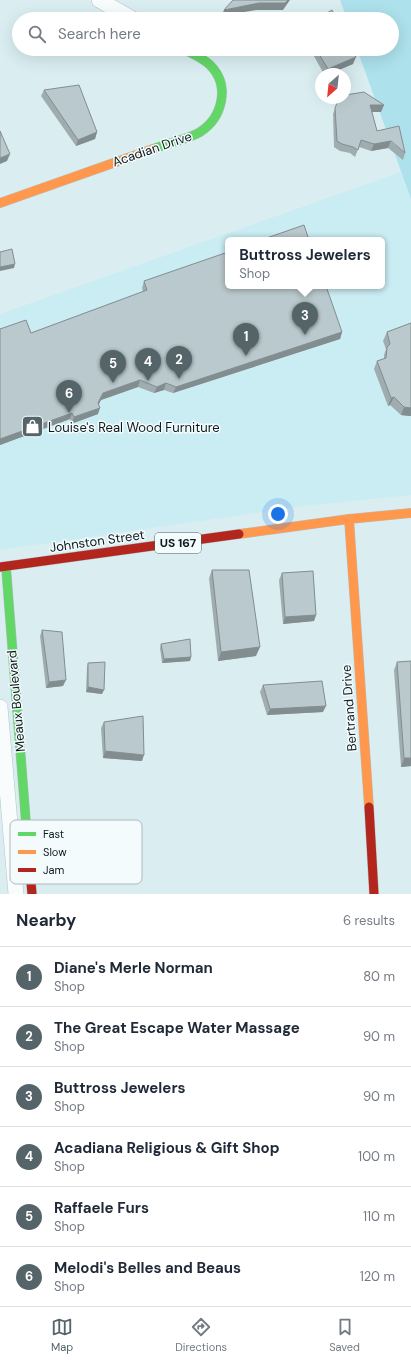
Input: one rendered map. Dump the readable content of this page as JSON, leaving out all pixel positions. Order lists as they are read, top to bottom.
{
  "streets": {
    "main road": [
      "Acadian Drive",
      "Johnston Street",
      "US 167",
      "Meaux Boulevard",
      "Bertrand Drive"
    ]
  },
  "crossings": [
    ["Johnston Street", "Meaux Boulevard"],
    ["Johnston Street", "Bertrand Drive"]
  ],
  "places": {
    "shop": ["Louise's Real Wood Furniture"]
  },
  "legend": ["Fast", "Slow", "Jam"],
  "north": "bottom left",
  "page": {
    "search": "Search here",
    "popup": ["Buttross Jewelers", "Shop"],
    "pins": [
      "3",
      "1",
      "2",
      "4",
      "5",
      "6"
    ],
    "heading": ["Nearby", "6 results"],
    "list": [
      {
        "mark": "1",
        "name": "Diane's Merle Norman",
        "note": "Shop",
        "value": "80 m"
      },
      {
        "mark": "2",
        "name": "The Great Escape Water Massage",
        "note": "Shop",
        "value": "90 m"
      },
      {
        "mark": "3",
        "name": "Buttross Jewelers",
        "note": "Shop",
        "value": "90 m"
      },
      {
        "mark": "4",
        "name": "Acadiana Religious & Gift Shop",
        "note": "Shop",
        "value": "100 m"
      },
      {
        "mark": "5",
        "name": "Raffaele Furs",
        "note": "Shop",
        "value": "110 m"
      },
      {
        "mark": "6",
        "name": "Melodi's Belles and Beaus",
        "note": "Shop",
        "value": "120 m"
      }
    ],
    "nav": ["Map", "Directions", "Saved"]
  }
}
